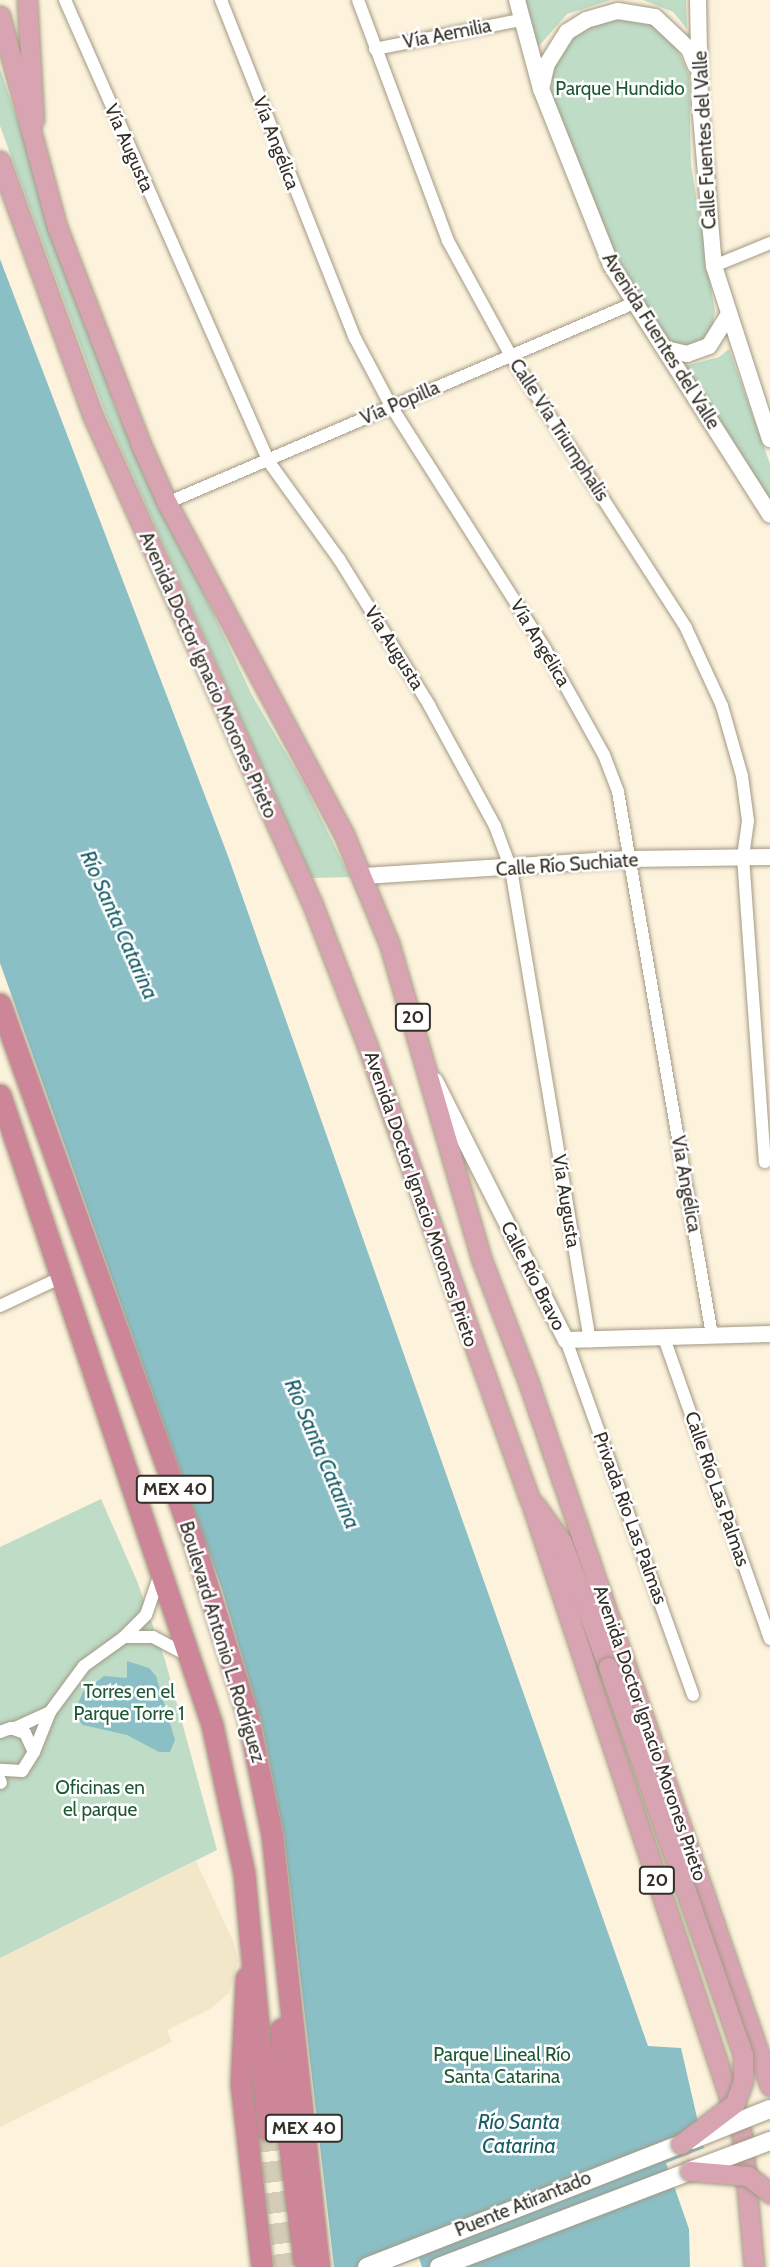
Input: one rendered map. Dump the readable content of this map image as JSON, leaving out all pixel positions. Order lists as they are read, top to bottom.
{
  "streets": {
    "highway": ["MEX 40", "Boulevard Antonio L. Rodríguez"],
    "main road": ["Avenida Doctor Ignacio Morones Prieto", "20", "Puente Atirantado"],
    "street": [
      "Vía Aemilia",
      "Calle Fuentes del Valle",
      "Vía Angélica",
      "Vía Augusta",
      "Avenida Fuentes del Valle",
      "Vía Popilla",
      "Calle Vía Triumphalis",
      "Calle Río Suchiate",
      "Calle Río Bravo",
      "Calle Río Las Palmas",
      "Privada Río Las Palmas"
    ]
  },
  "crossings": [
    ["Vía Aemilia", "Avenida Fuentes del Valle"],
    ["Vía Aemilia", "Calle Vía Triumphalis"],
    ["Vía Angélica", "Vía Popilla"],
    ["Vía Angélica", "Calle Río Suchiate"],
    ["Vía Angélica", "Calle Río Bravo"],
    ["Vía Augusta", "Vía Popilla"],
    ["Vía Augusta", "Calle Río Suchiate"],
    ["Vía Augusta", "Calle Río Bravo"],
    ["Avenida Fuentes del Valle", "Vía Popilla"],
    ["Vía Popilla", "Calle Vía Triumphalis"],
    ["Vía Popilla", "Avenida Doctor Ignacio Morones Prieto"],
    ["Calle Vía Triumphalis", "Calle Río Suchiate"],
    ["Avenida Doctor Ignacio Morones Prieto", "Calle Río Suchiate"],
    ["Avenida Doctor Ignacio Morones Prieto", "Calle Río Bravo"],
    ["Calle Río Bravo", "Calle Río Las Palmas"],
    ["Calle Río Bravo", "Privada Río Las Palmas"]
  ],
  "water": ["Río Santa Catarina"],
  "parks": [
    "Parque Hundido",
    "Torres en el Parque Torre 1",
    "Oficinas en el parque",
    "Parque Lineal Río Santa Catarina"
  ]
}
